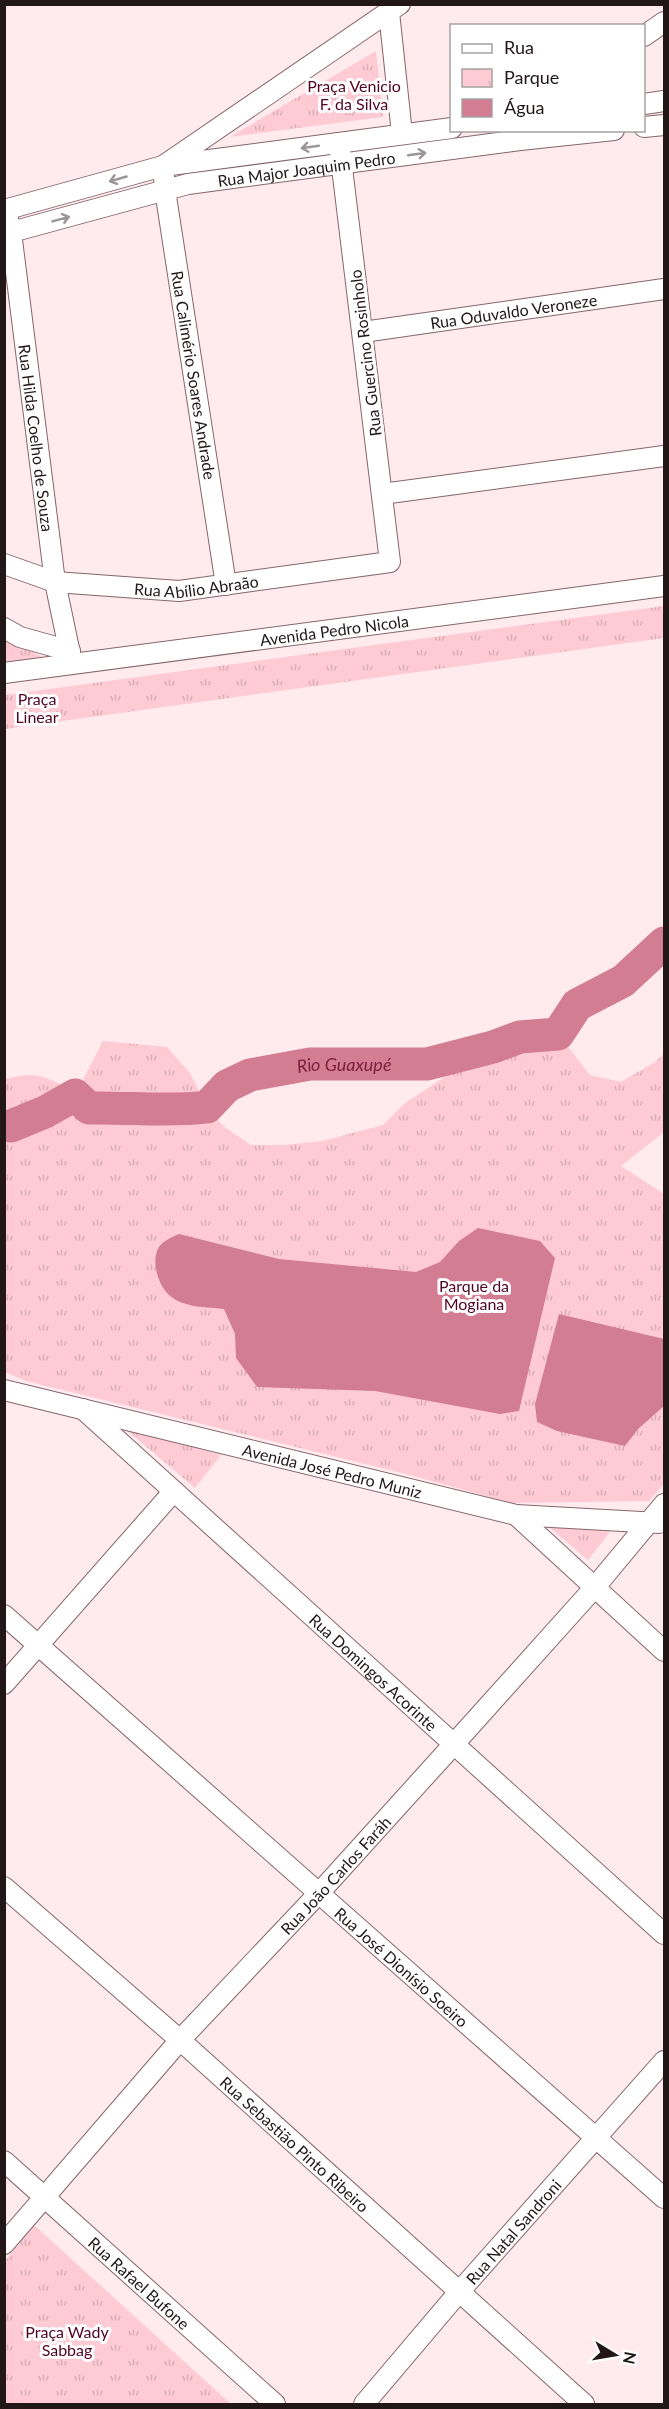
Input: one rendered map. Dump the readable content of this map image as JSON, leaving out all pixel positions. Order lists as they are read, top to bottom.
{
  "streets": {
    "street": [
      "Rua Major Joaquim Pedro",
      "Rua Oduvaldo Veroneze",
      "Rua Guercino Rosinholo",
      "Rua Calimério Soares Andrade",
      "Rua Hilda Coelho de Souza",
      "Rua Abílio Abraão",
      "Avenida Pedro Nicola",
      "Avenida José Pedro Muniz",
      "Rua Domingos Acorinte",
      "Rua João Carlos Faráh",
      "Rua José Dionísio Soeiro",
      "Rua Sebastião Pinto Ribeiro",
      "Rua Natal Sandroni",
      "Rua Rafael Bufone"
    ]
  },
  "crossings": [
    ["Rua Major Joaquim Pedro", "Rua Guercino Rosinholo"],
    ["Rua Major Joaquim Pedro", "Rua Calimério Soares Andrade"],
    ["Rua Major Joaquim Pedro", "Rua Hilda Coelho de Souza"],
    ["Rua Oduvaldo Veroneze", "Rua Guercino Rosinholo"],
    ["Rua Guercino Rosinholo", "Rua Abílio Abraão"],
    ["Rua Calimério Soares Andrade", "Rua Abílio Abraão"],
    ["Rua Hilda Coelho de Souza", "Rua Abílio Abraão"],
    ["Rua Hilda Coelho de Souza", "Avenida Pedro Nicola"],
    ["Avenida José Pedro Muniz", "Rua Domingos Acorinte"],
    ["Avenida José Pedro Muniz", "Rua João Carlos Faráh"],
    ["Rua Domingos Acorinte", "Rua João Carlos Faráh"],
    ["Rua João Carlos Faráh", "Rua José Dionísio Soeiro"],
    ["Rua João Carlos Faráh", "Rua Sebastião Pinto Ribeiro"],
    ["Rua João Carlos Faráh", "Rua Rafael Bufone"],
    ["Rua José Dionísio Soeiro", "Rua Natal Sandroni"],
    ["Rua Sebastião Pinto Ribeiro", "Rua Natal Sandroni"]
  ],
  "water": ["Rio Guaxupé"],
  "parks": [
    "Praça Venicio F. da Silva",
    "Praça Linear",
    "Parque da Mogiana",
    "Praça Wady Sabbag"
  ],
  "legend": ["Rua", "Parque", "Água"],
  "north": "right"
}
